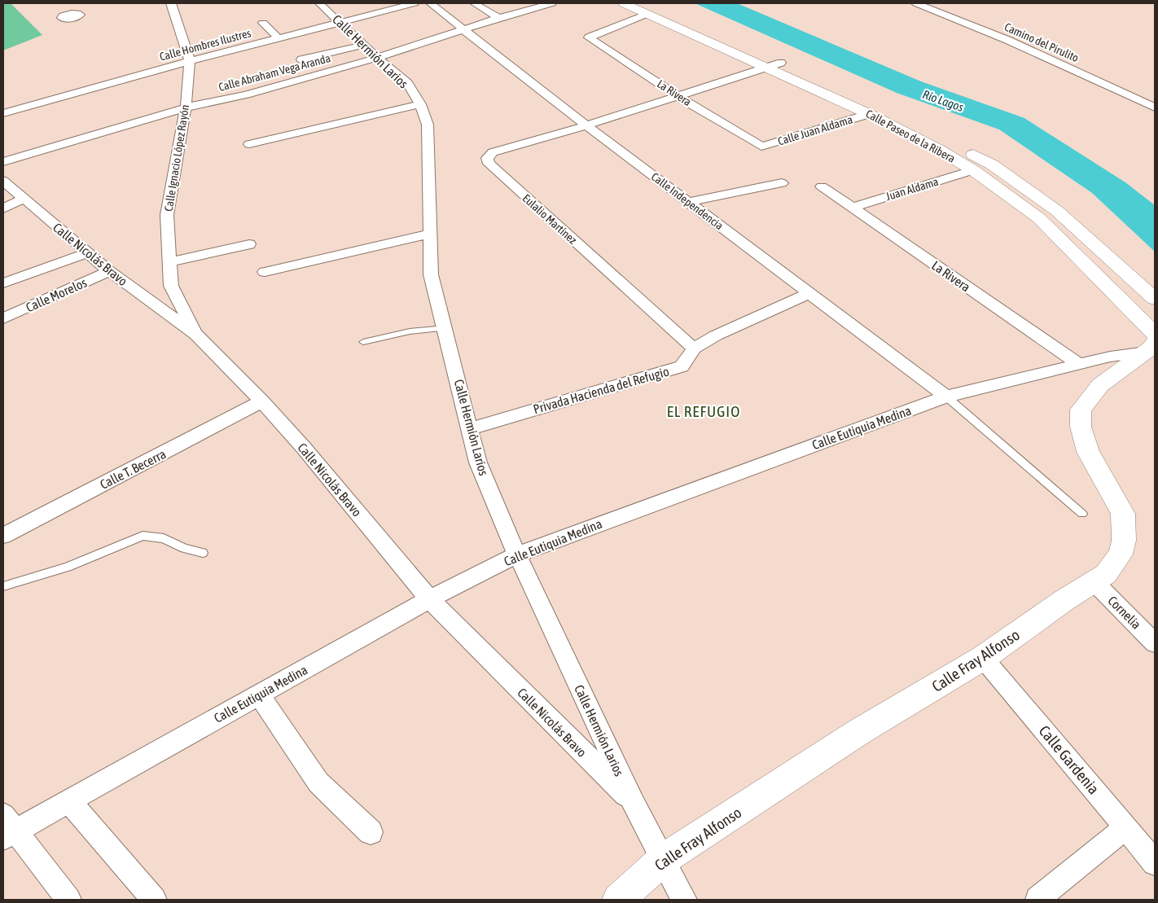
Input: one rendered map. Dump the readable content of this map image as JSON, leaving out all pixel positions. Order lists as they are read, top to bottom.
{
  "streets": {
    "street": [
      "Camino del Pirulito",
      "Calle Hombres Ilustres",
      "Calle Hermión Larios",
      "Calle Abraham Vega Aranda",
      "La Rivera",
      "Calle Juan Aldama",
      "Calle Paseo de la Ribera",
      "Calle Ignacio López Rayón",
      "Juan Aldama",
      "Calle Independencia",
      "Eulalio Martínez",
      "Calle Nicolás Bravo",
      "Calle Morelos",
      "Privada Hacienda del Refugio",
      "Calle Eutiquia Medina",
      "Calle T. Becerra",
      "Cornelia",
      "Calle Fray Alfonso",
      "Calle Gardenia"
    ]
  },
  "crossings": [
    ["Calle Hombres Ilustres", "Calle Hermión Larios"],
    ["Calle Hombres Ilustres", "Calle Ignacio López Rayón"],
    ["Calle Hermión Larios", "Calle Abraham Vega Aranda"],
    ["Calle Hermión Larios", "Calle Nicolás Bravo"],
    ["Calle Hermión Larios", "Privada Hacienda del Refugio"],
    ["Calle Hermión Larios", "Calle Eutiquia Medina"],
    ["Calle Hermión Larios", "Calle Fray Alfonso"],
    ["Calle Abraham Vega Aranda", "Calle Ignacio López Rayón"],
    ["Calle Abraham Vega Aranda", "Calle Independencia"],
    ["La Rivera", "Calle Juan Aldama"],
    ["La Rivera", "Calle Paseo de la Ribera"],
    ["La Rivera", "Juan Aldama"],
    ["La Rivera", "Calle Eutiquia Medina"],
    ["Calle Juan Aldama", "Calle Paseo de la Ribera"],
    ["Calle Paseo de la Ribera", "Juan Aldama"],
    ["Calle Paseo de la Ribera", "Calle Eutiquia Medina"],
    ["Calle Paseo de la Ribera", "Calle Fray Alfonso"],
    ["Calle Ignacio López Rayón", "Calle Nicolás Bravo"],
    ["Calle Independencia", "Eulalio Martínez"],
    ["Calle Independencia", "Privada Hacienda del Refugio"],
    ["Calle Independencia", "Calle Eutiquia Medina"],
    ["Eulalio Martínez", "Privada Hacienda del Refugio"],
    ["Calle Nicolás Bravo", "Calle Morelos"],
    ["Calle Nicolás Bravo", "Calle Eutiquia Medina"],
    ["Calle Nicolás Bravo", "Calle T. Becerra"],
    ["Calle Eutiquia Medina", "Calle Fray Alfonso"],
    ["Cornelia", "Calle Fray Alfonso"],
    ["Calle Fray Alfonso", "Calle Gardenia"]
  ],
  "districts": ["EL REFUGIO"],
  "water": ["Río Lagos"]
}
